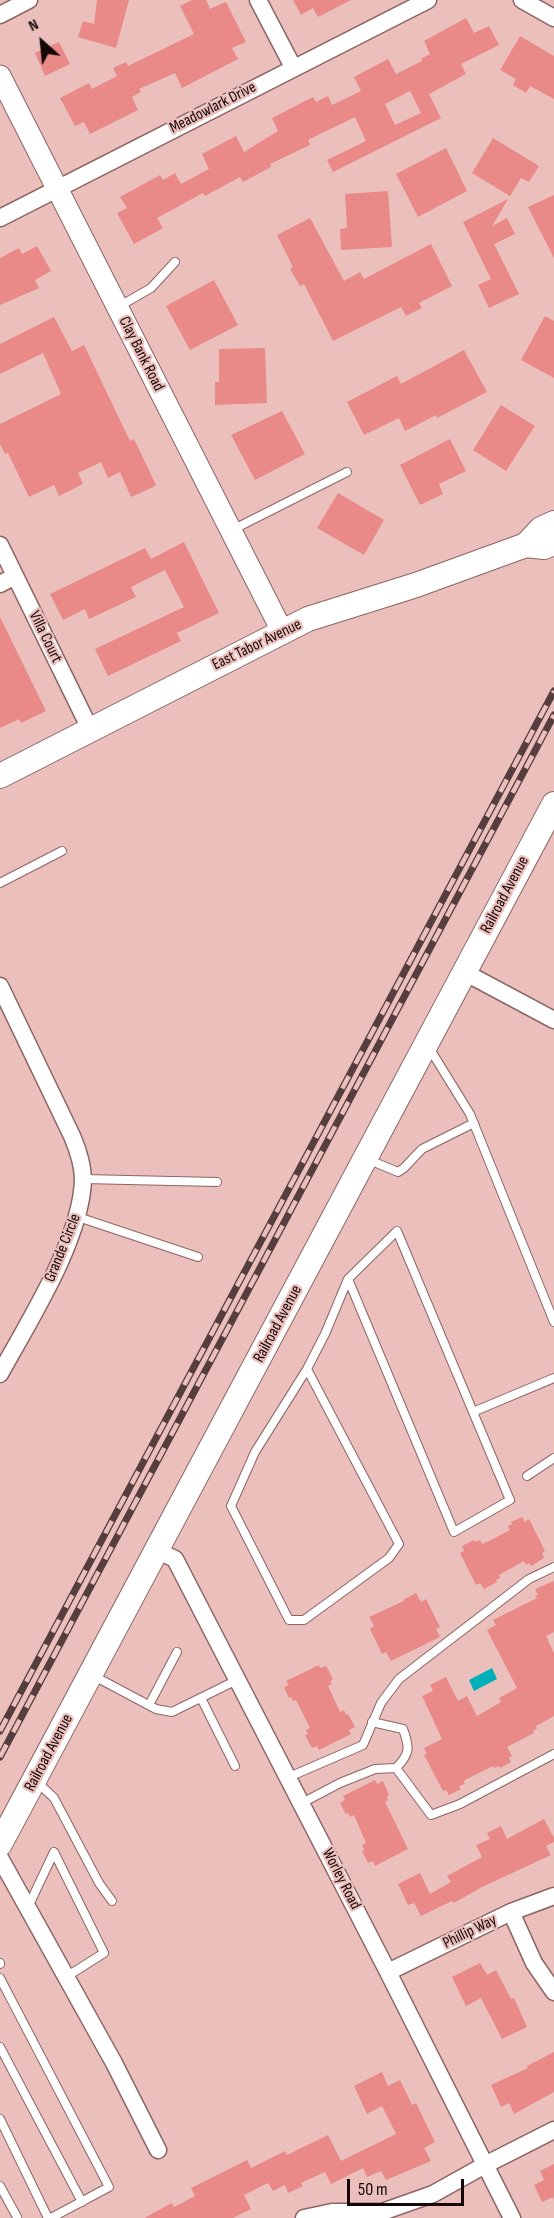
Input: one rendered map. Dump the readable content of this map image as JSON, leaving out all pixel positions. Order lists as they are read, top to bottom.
{
  "streets": {
    "main road": ["East Tabor Avenue", "Railroad Avenue"],
    "street": [
      "Meadowlark Drive",
      "Clay Bank Road",
      "Villa Court",
      "Grande Circle",
      "Worley Road",
      "Phillip Way"
    ]
  },
  "crossings": [
    ["Meadowlark Drive", "Clay Bank Road"],
    ["Clay Bank Road", "East Tabor Avenue"],
    ["Villa Court", "East Tabor Avenue"],
    ["Railroad Avenue", "Worley Road"],
    ["Worley Road", "Phillip Way"]
  ],
  "scale_bar": "50 m",
  "north": "top left"
}
